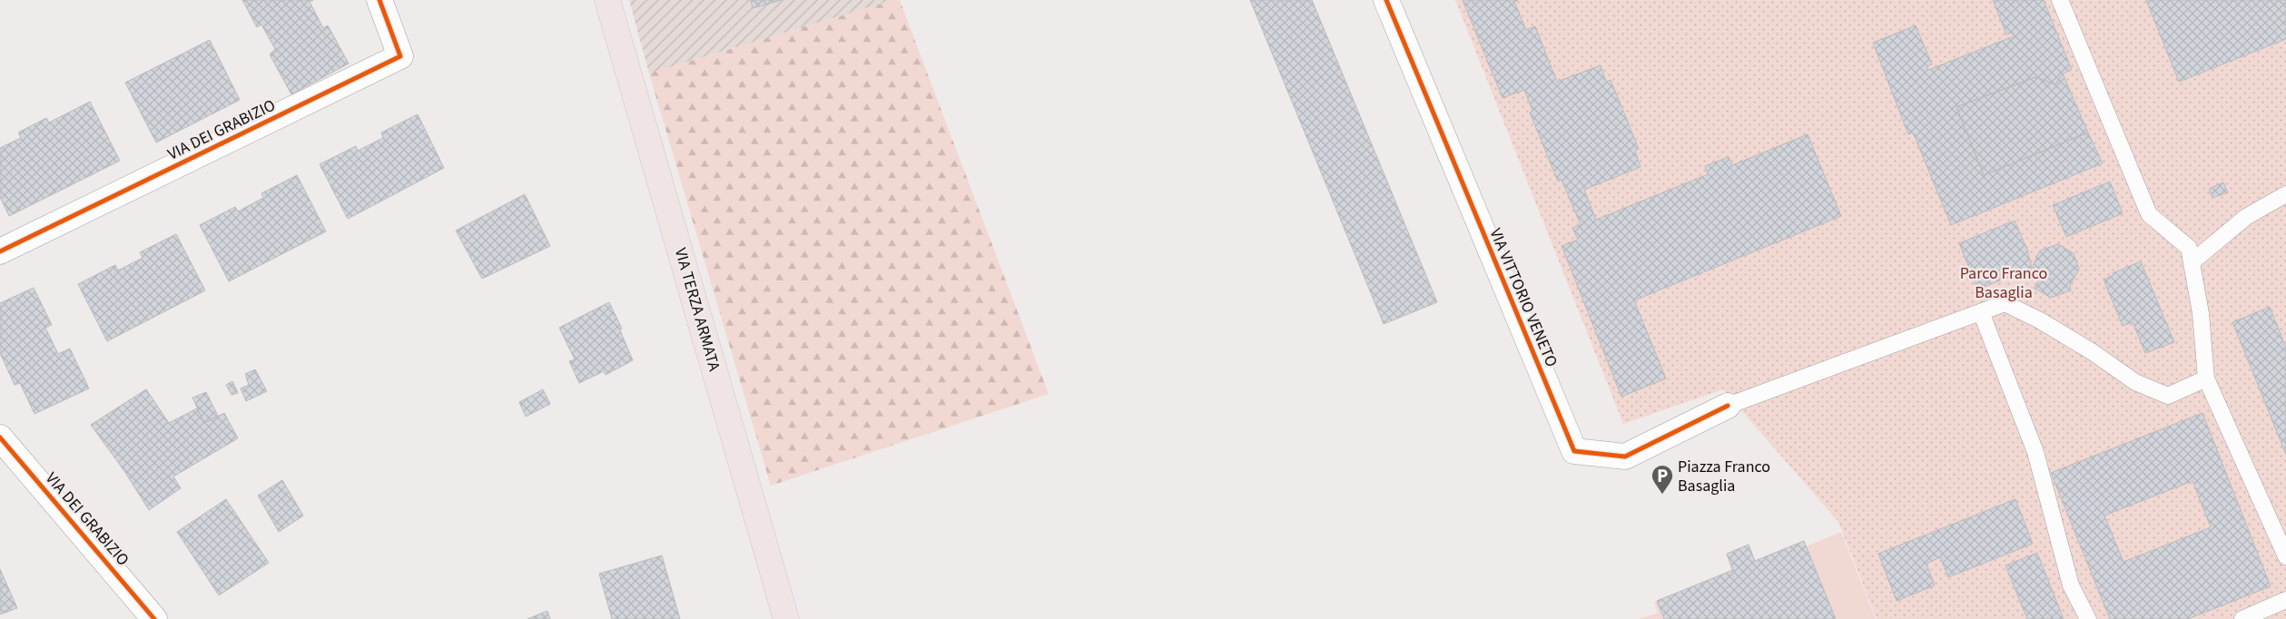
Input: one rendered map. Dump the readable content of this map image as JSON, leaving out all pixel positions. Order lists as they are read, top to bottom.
{
  "streets": {
    "main road": ["VIA TERZA ARMATA"],
    "street": ["VIA DEI GRABIZIO", "VIA VITTORIO VENETO"]
  },
  "parks": ["Parco Franco Basaglia"],
  "places": {
    "parking": ["Piazza Franco Basaglia"]
  }
}
